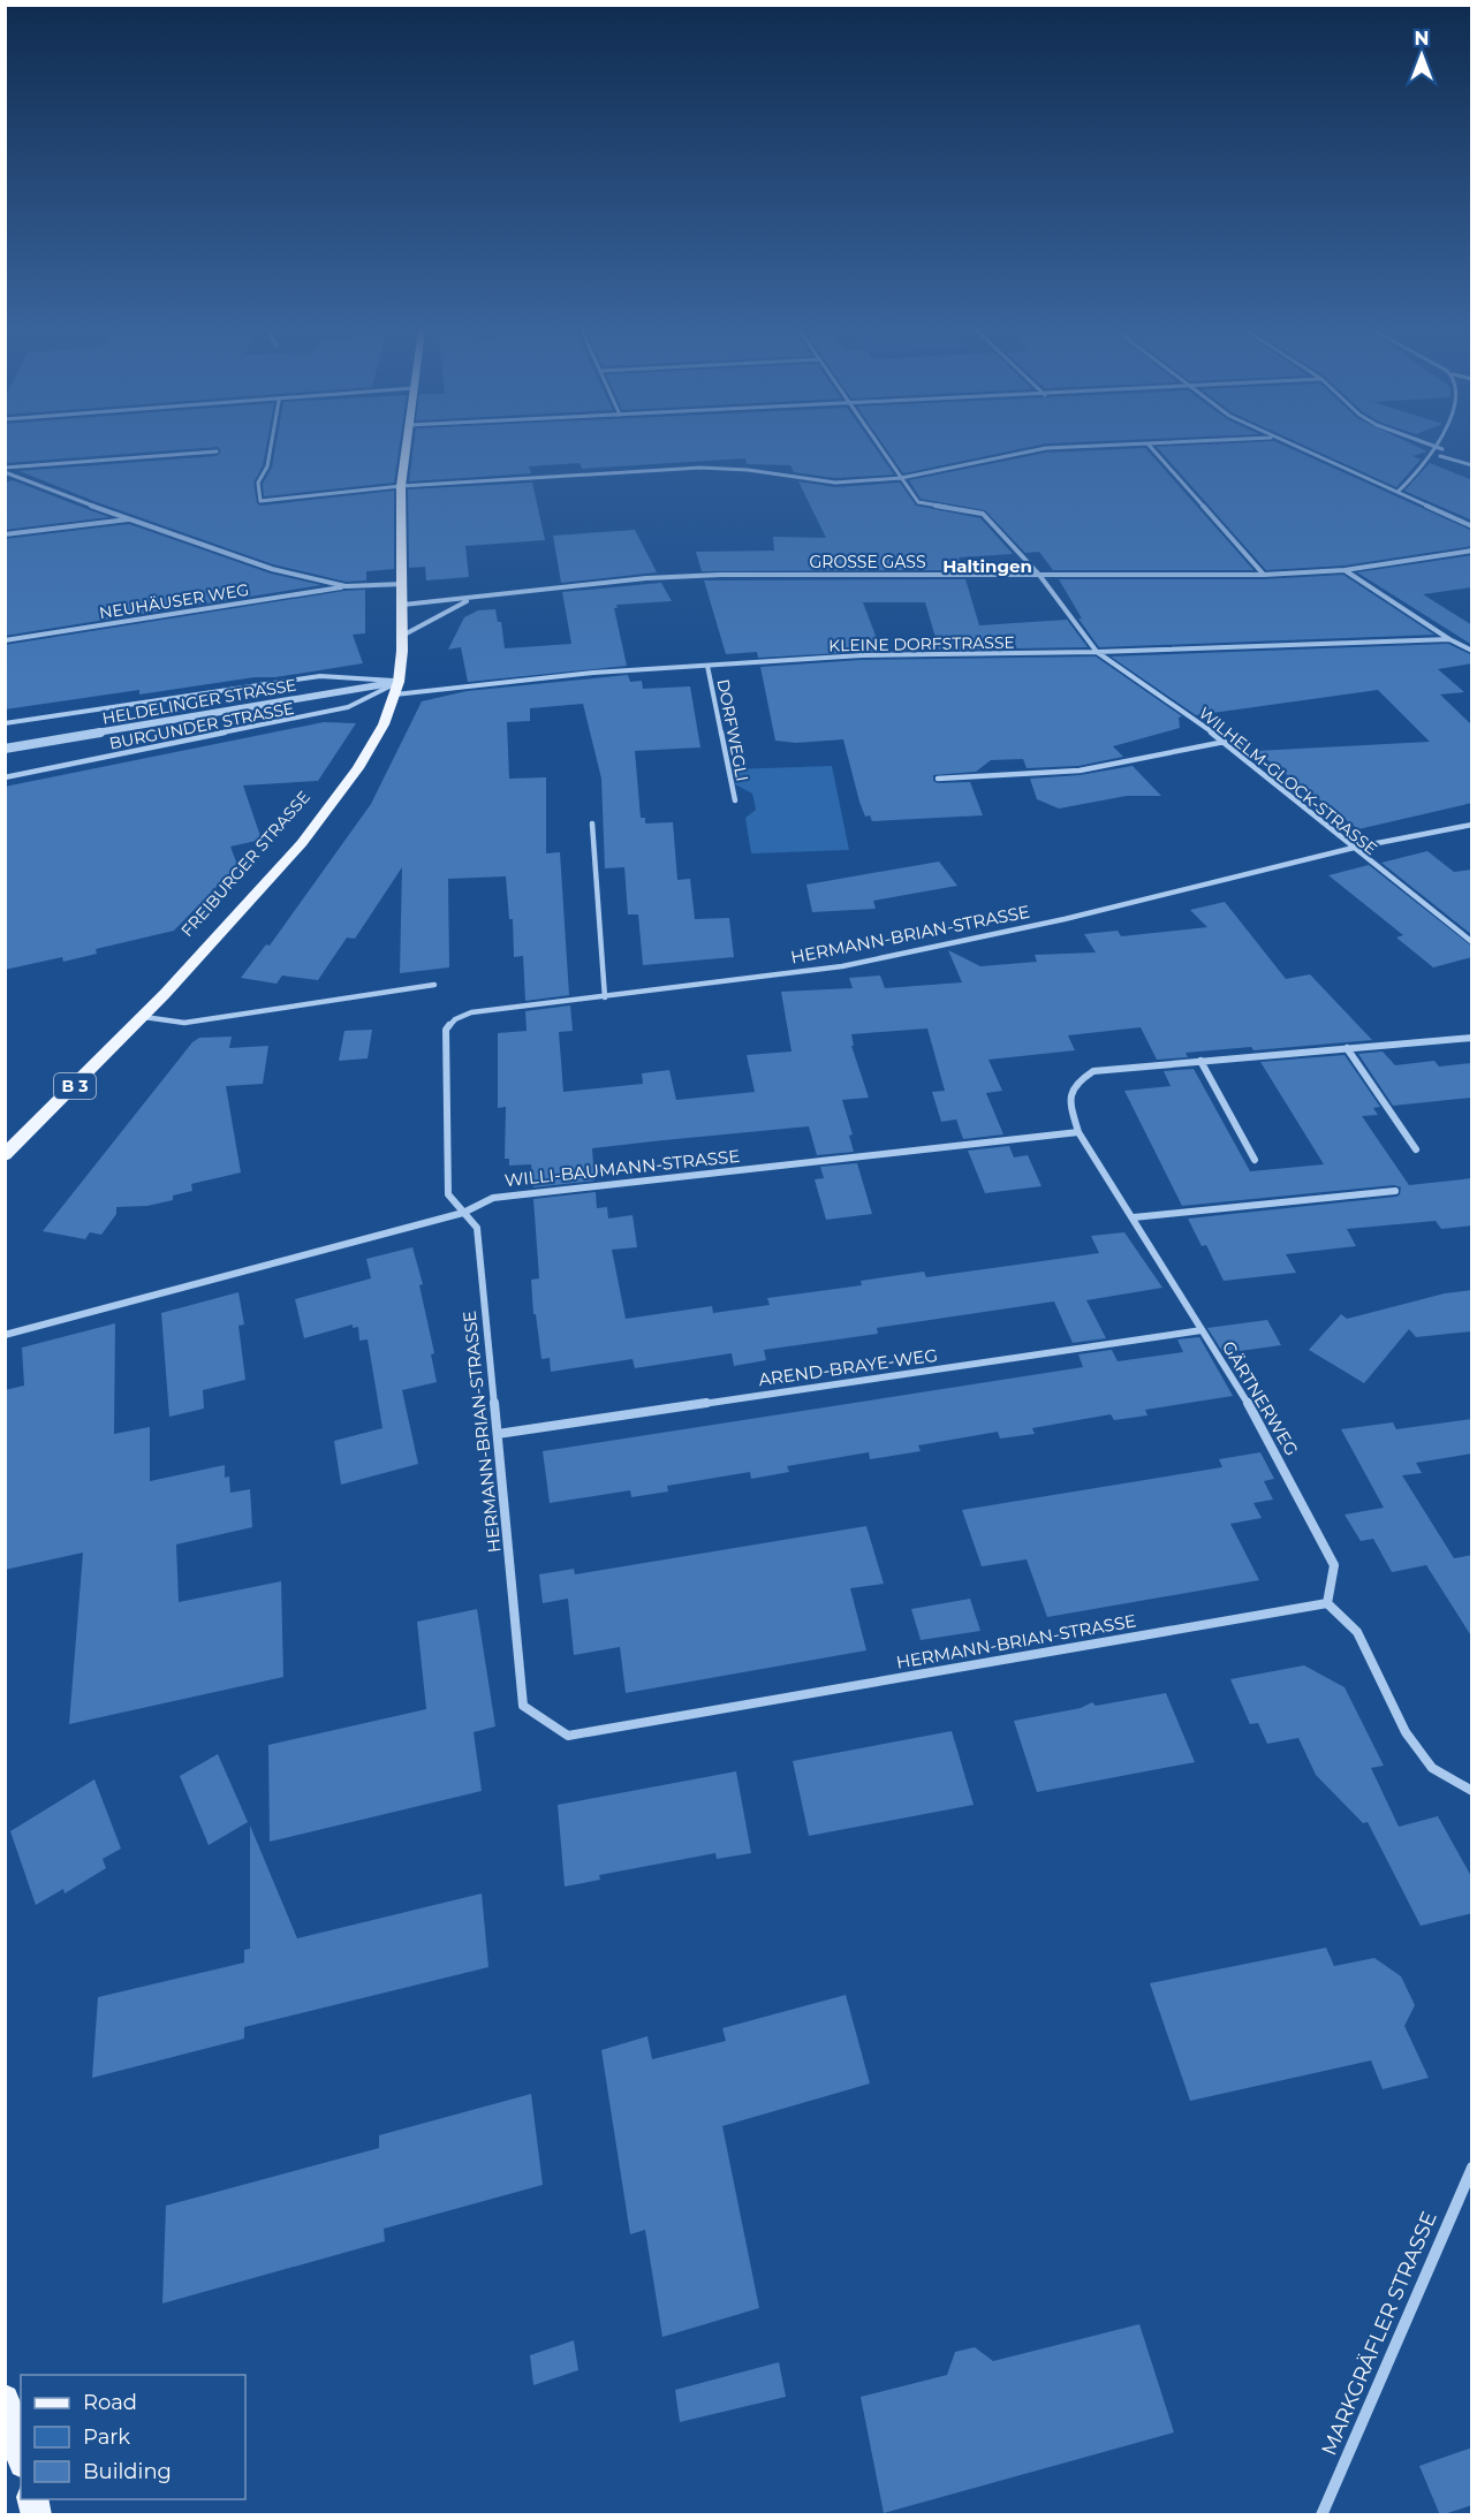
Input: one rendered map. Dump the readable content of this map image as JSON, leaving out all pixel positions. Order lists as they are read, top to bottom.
{
  "streets": {
    "main road": ["FREIBURGER STRASSE", "B 3"],
    "street": [
      "GROSSE GASS",
      "NEUHÄUSER WEG",
      "KLEINE DORFSTRASSE",
      "HELDELINGER STRASSE",
      "BURGUNDER STRASSE",
      "DORFWEGLI",
      "WILHELM-GLOCK-STRASSE",
      "HERMANN-BRIAN-STRASSE",
      "WILLI-BAUMANN-STRASSE",
      "AREND-BRAYE-WEG",
      "GÄRTNERWEG",
      "MARKGRÄFLER STRASSE"
    ]
  },
  "crossings": [
    ["GROSSE GASS", "KLEINE DORFSTRASSE"],
    ["GROSSE GASS", "WILHELM-GLOCK-STRASSE"],
    ["GROSSE GASS", "FREIBURGER STRASSE"],
    ["KLEINE DORFSTRASSE", "HELDELINGER STRASSE"],
    ["KLEINE DORFSTRASSE", "BURGUNDER STRASSE"],
    ["KLEINE DORFSTRASSE", "DORFWEGLI"],
    ["KLEINE DORFSTRASSE", "WILHELM-GLOCK-STRASSE"],
    ["KLEINE DORFSTRASSE", "FREIBURGER STRASSE"],
    ["HELDELINGER STRASSE", "BURGUNDER STRASSE"],
    ["HELDELINGER STRASSE", "FREIBURGER STRASSE"],
    ["BURGUNDER STRASSE", "FREIBURGER STRASSE"],
    ["WILHELM-GLOCK-STRASSE", "HERMANN-BRIAN-STRASSE"],
    ["HERMANN-BRIAN-STRASSE", "WILLI-BAUMANN-STRASSE"],
    ["HERMANN-BRIAN-STRASSE", "AREND-BRAYE-WEG"],
    ["HERMANN-BRIAN-STRASSE", "GÄRTNERWEG"],
    ["WILLI-BAUMANN-STRASSE", "GÄRTNERWEG"],
    ["AREND-BRAYE-WEG", "GÄRTNERWEG"]
  ],
  "districts": ["Haltingen"],
  "legend": ["Road", "Park", "Building"],
  "north": "top"
}
